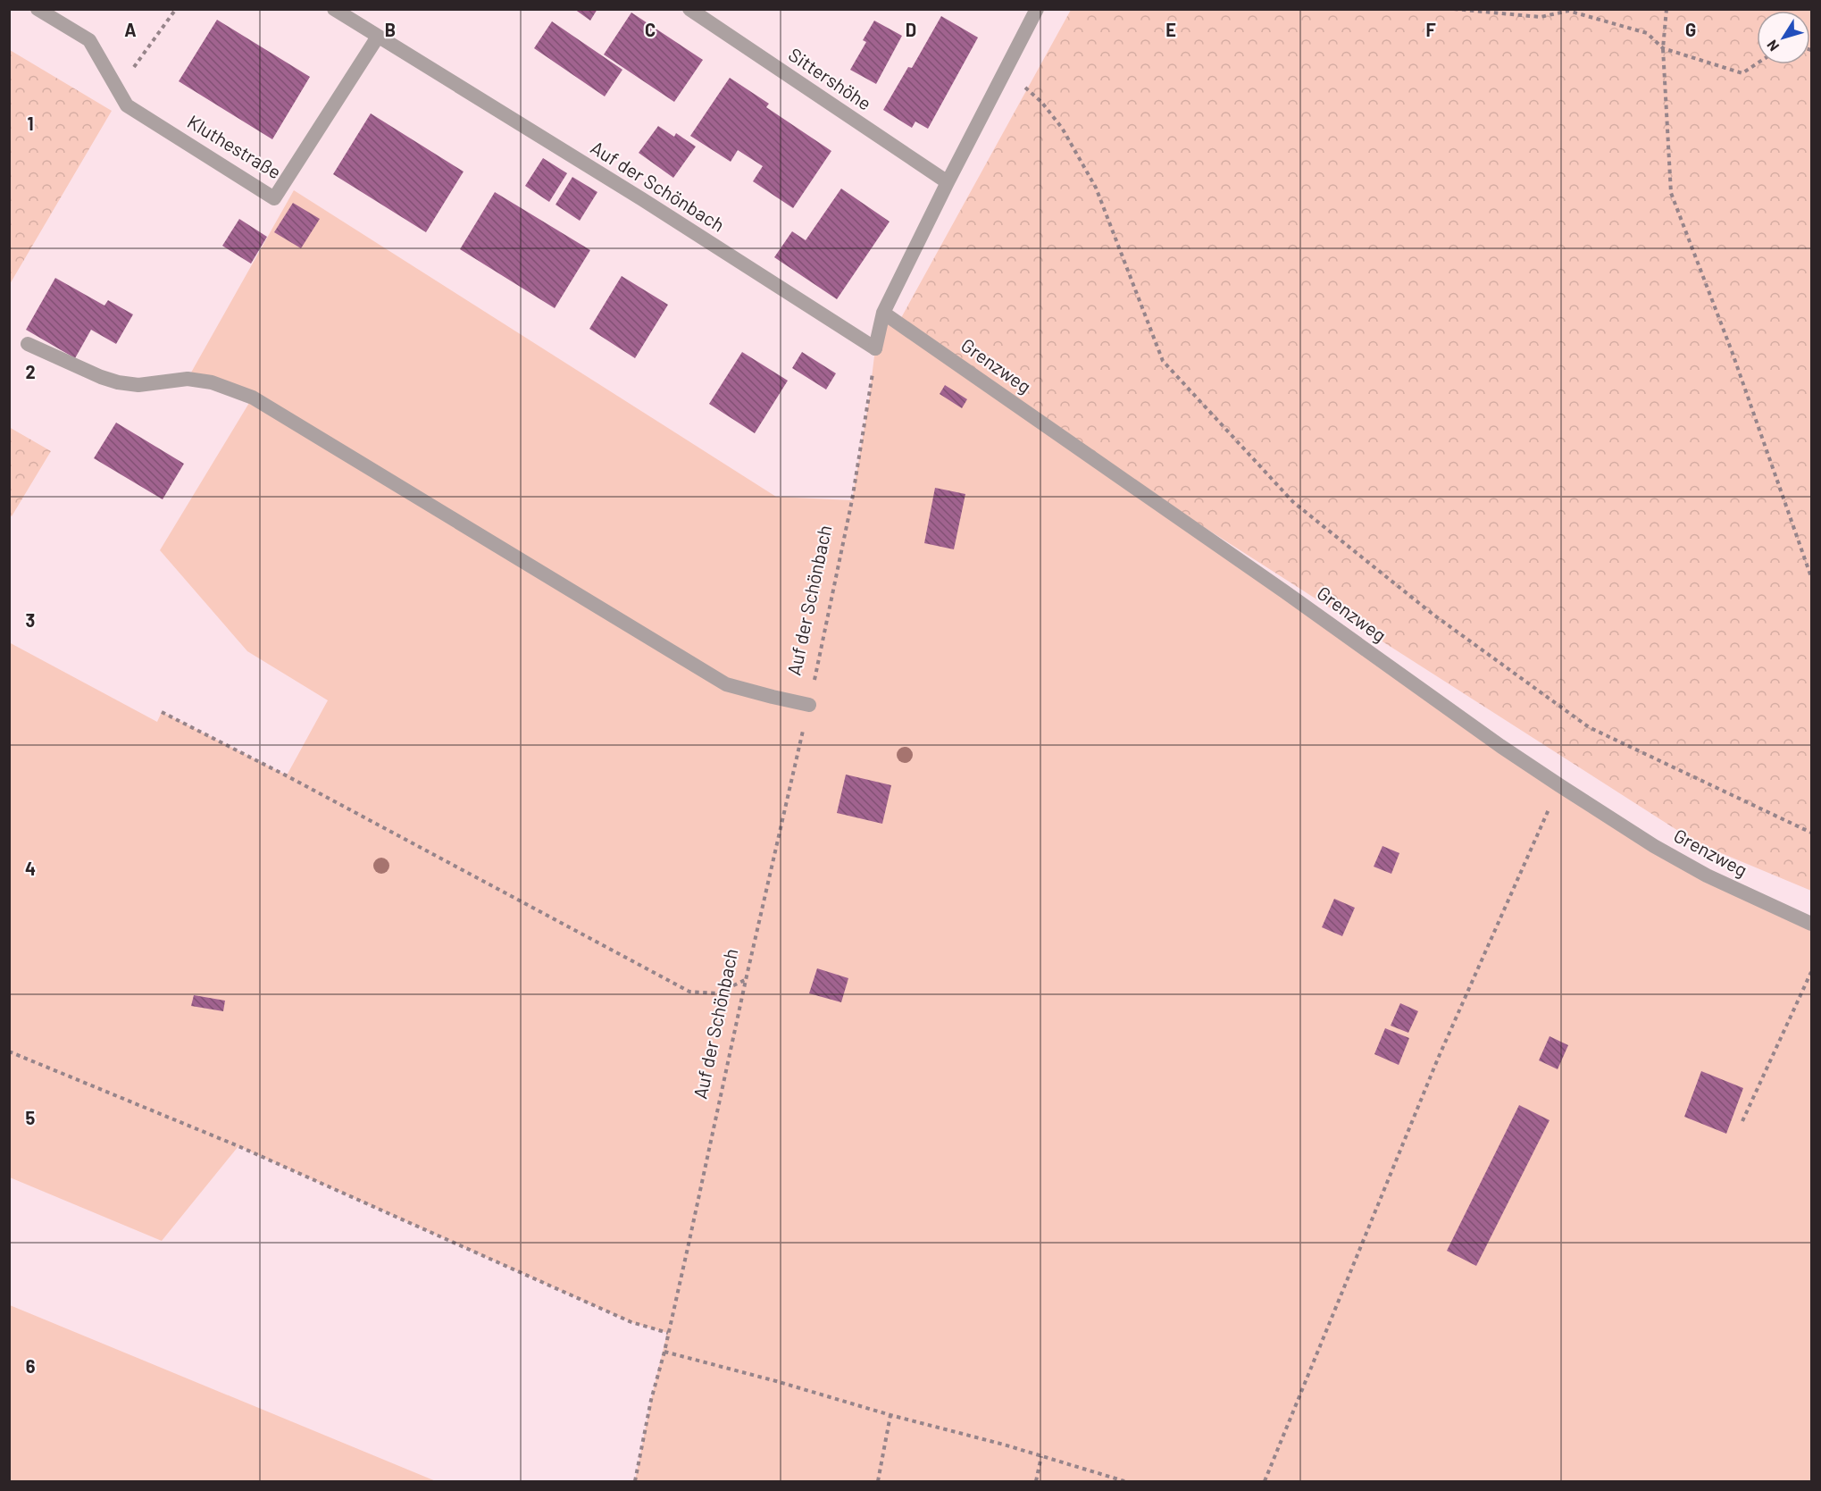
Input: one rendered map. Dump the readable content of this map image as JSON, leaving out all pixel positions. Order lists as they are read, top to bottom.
{
  "streets": {
    "street": [
      "Sittershöhe",
      "Kluthestraße",
      "Auf der Schönbach",
      "Grenzweg"
    ]
  },
  "crossings": [
    ["Kluthestraße", "Auf der Schönbach"]
  ],
  "north": "bottom left",
  "grid": {
    "columns": [
      "A",
      "B",
      "C",
      "D",
      "E",
      "F",
      "G"
    ],
    "rows": [
      "1",
      "2",
      "3",
      "4",
      "5",
      "6"
    ]
  }
}
